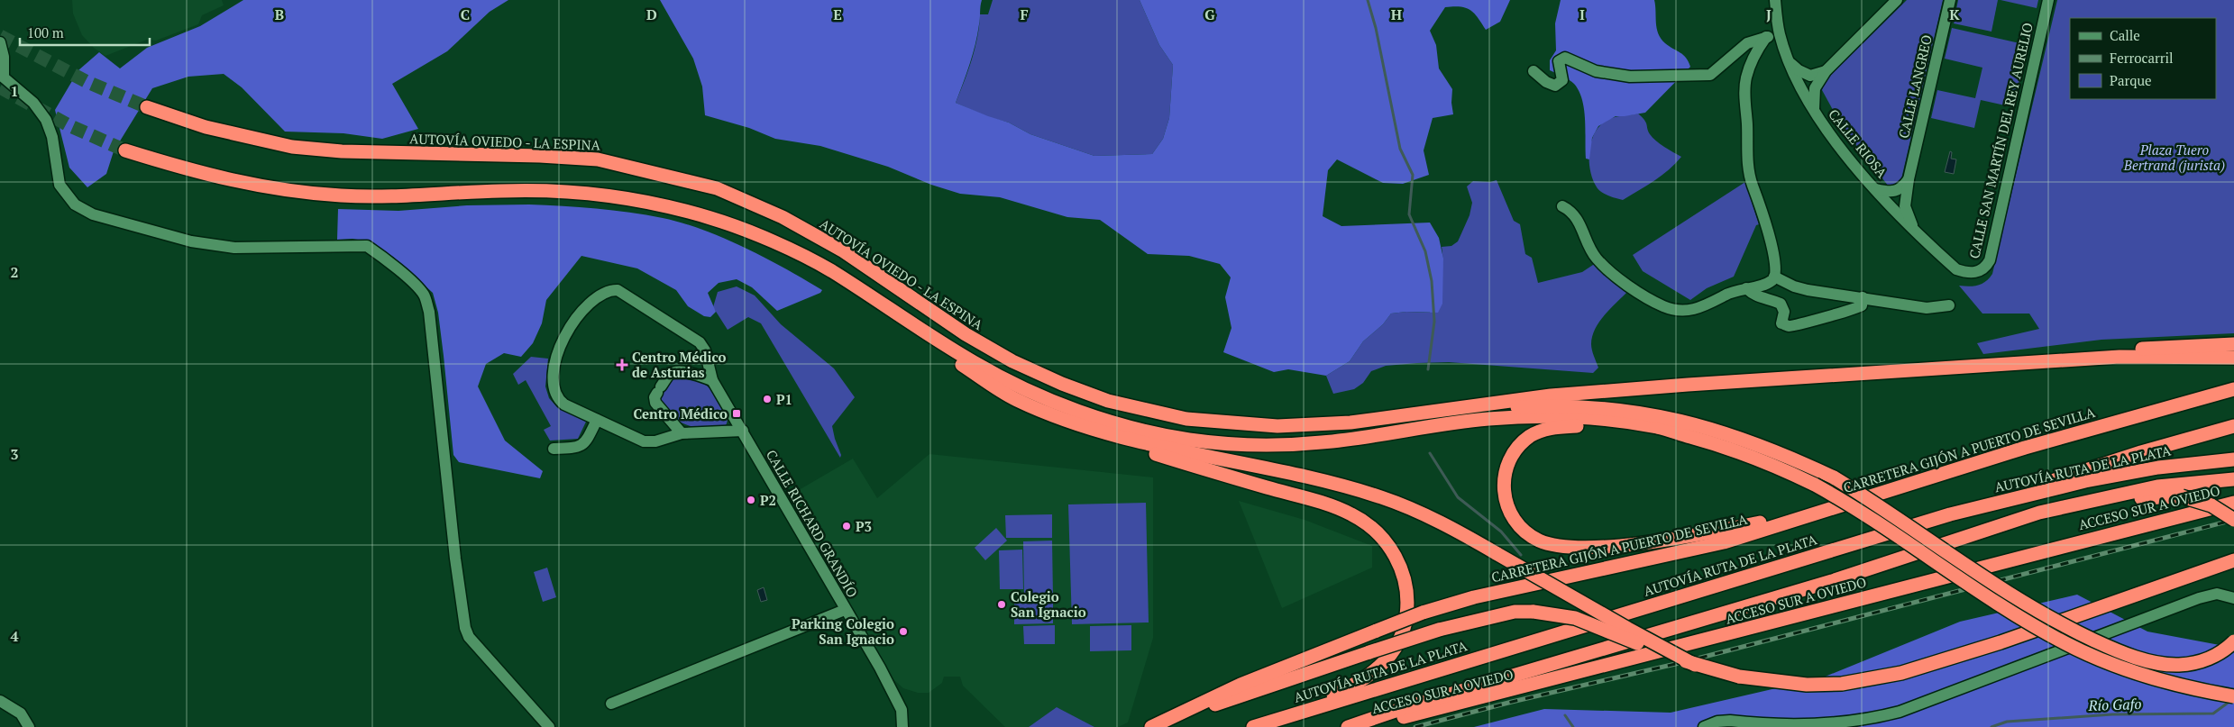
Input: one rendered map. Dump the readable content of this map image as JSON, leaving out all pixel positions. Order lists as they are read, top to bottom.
{
  "streets": {
    "highway": [
      "AUTOVÍA OVIEDO - LA ESPINA",
      "CARRETERA GIJÓN A PUERTO DE SEVILLA",
      "AUTOVÍA RUTA DE LA PLATA",
      "ACCESO SUR A OVIEDO"
    ],
    "street": [
      "CALLE LANGREO",
      "CALLE SAN MARTÍN DEL REY AURELIO",
      "CALLE RIOSA",
      "CALLE RICHARD GRANDÍO"
    ]
  },
  "crossings": [
    ["CALLE LANGREO", "CALLE RIOSA"],
    ["CALLE SAN MARTÍN DEL REY AURELIO", "CALLE RIOSA"]
  ],
  "water": ["Río Gafo"],
  "parks": ["Plaza Tuero Bertrand (jurista)"],
  "places": {
    "health": ["Centro Médico de Asturias"],
    "other": [
      "P1",
      "P2",
      "P3",
      "Colegio San Ignacio",
      "Parking Colegio San Ignacio"
    ],
    "transit": ["Centro Médico"]
  },
  "legend": ["Calle", "Ferrocarril", "Parque"],
  "scale_bar": "100 m",
  "grid": {
    "columns": [
      "B",
      "C",
      "D",
      "E",
      "F",
      "G",
      "H",
      "I",
      "J",
      "K"
    ],
    "rows": [
      "1",
      "2",
      "3",
      "4"
    ]
  }
}
